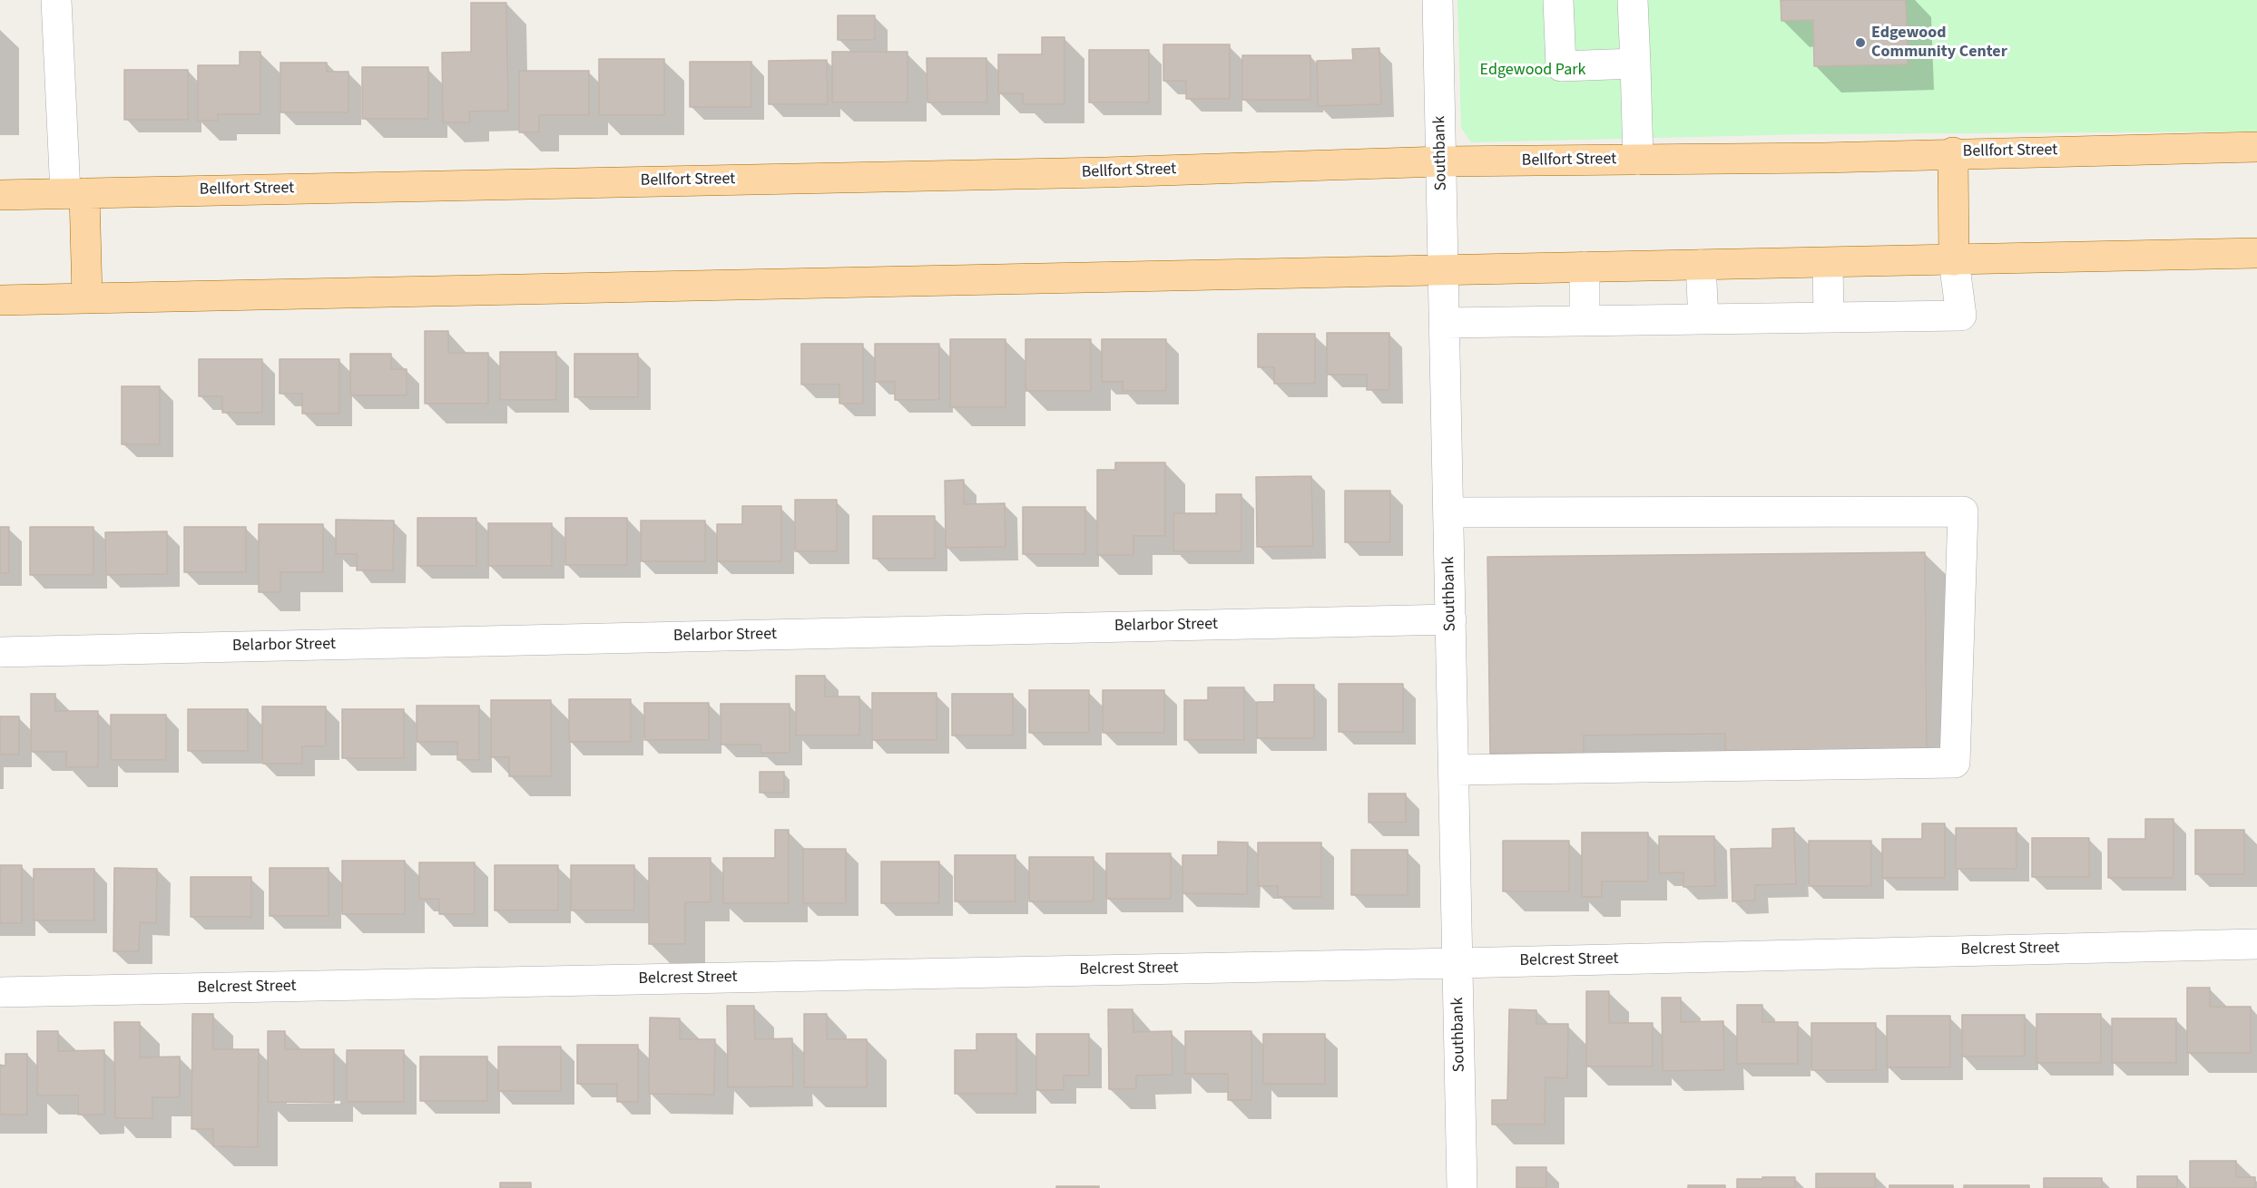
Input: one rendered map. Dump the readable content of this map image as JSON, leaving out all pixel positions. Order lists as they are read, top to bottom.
{
  "streets": {
    "main road": ["Bellfort Street"],
    "street": ["Southbank", "Belarbor Street", "Belcrest Street"]
  },
  "crossings": [
    ["Bellfort Street", "Southbank"],
    ["Southbank", "Belarbor Street"],
    ["Southbank", "Belcrest Street"]
  ],
  "parks": ["Edgewood Park"],
  "places": ["Edgewood Community Center"]
}
